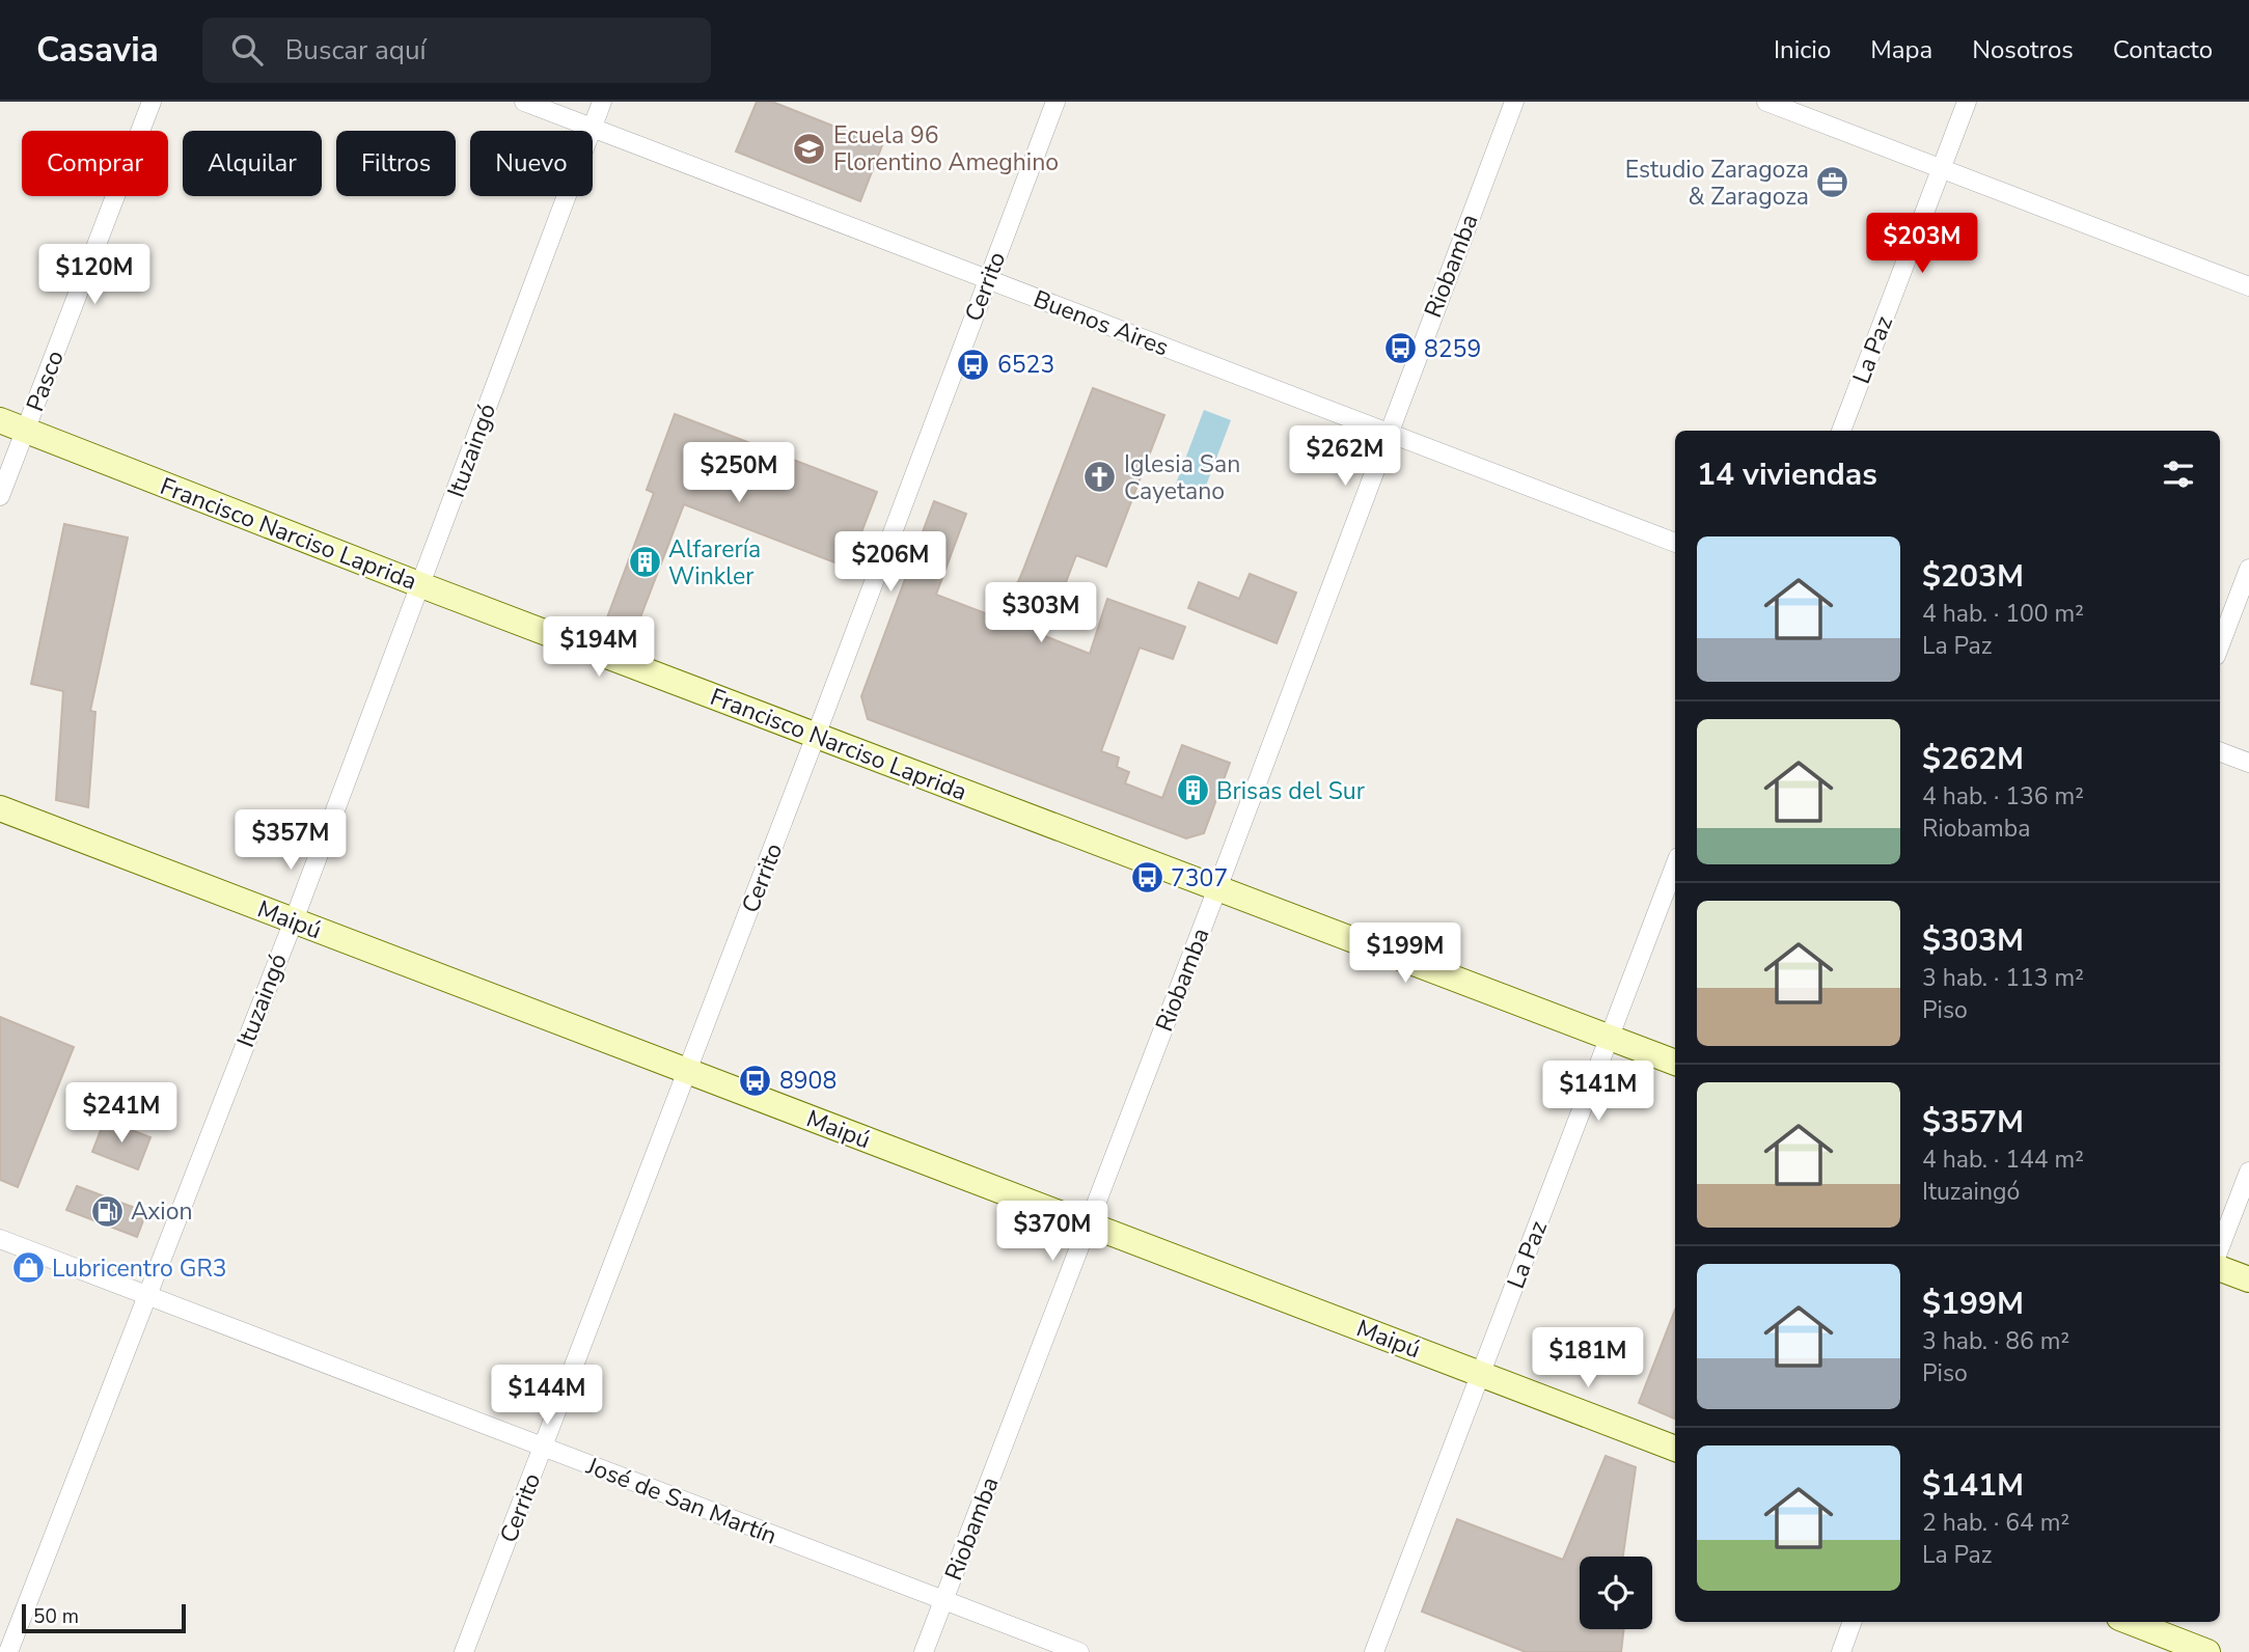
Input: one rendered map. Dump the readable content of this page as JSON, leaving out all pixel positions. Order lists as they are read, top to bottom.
{
  "streets": {
    "main road": ["Francisco Narciso Laprida", "Maipú"],
    "street": [
      "Riobamba",
      "Cerrito",
      "Buenos Aires",
      "La Paz",
      "Pasco",
      "Ituzaingó",
      "José de San Martín"
    ]
  },
  "crossings": [
    ["Riobamba", "Buenos Aires"],
    ["Riobamba", "Francisco Narciso Laprida"],
    ["Riobamba", "Maipú"],
    ["Riobamba", "José de San Martín"],
    ["Cerrito", "Buenos Aires"],
    ["Cerrito", "Francisco Narciso Laprida"],
    ["Cerrito", "Maipú"],
    ["Cerrito", "José de San Martín"],
    ["Buenos Aires", "Ituzaingó"],
    ["La Paz", "Francisco Narciso Laprida"],
    ["La Paz", "Maipú"],
    ["Pasco", "Francisco Narciso Laprida"],
    ["Ituzaingó", "Francisco Narciso Laprida"],
    ["Ituzaingó", "Maipú"],
    ["Ituzaingó", "José de San Martín"]
  ],
  "places": {
    "school or university": ["Ecuela 96 Florentino Ameghino"],
    "office": ["Estudio Zaragoza & Zaragoza"],
    "bus stop": [
      "8259",
      "6523",
      "7307",
      "8908"
    ],
    "church": ["Iglesia San Cayetano"],
    "building": ["Alfarería Winkler", "Brisas del Sur"],
    "fuel station": ["Axion"],
    "shop": ["Lubricentro GR3"]
  },
  "scale_bar": "50 m",
  "page": {
    "header": "Casavia",
    "search": "Buscar aquí",
    "nav": [
      "Inicio",
      "Mapa",
      "Nosotros",
      "Contacto"
    ],
    "chip": [
      "Comprar",
      "Alquilar",
      "Filtros",
      "Nuevo"
    ],
    "price": [
      "$203M",
      "$120M",
      "$262M",
      "$250M",
      "$206M",
      "$303M",
      "$194M",
      "$357M",
      "$199M",
      "$141M",
      "$241M",
      "$370M",
      "$181M",
      "$144M"
    ],
    "heading": "14 viviendas",
    "list": [
      {
        "name": "$203M",
        "note": "4 hab. · 100 m² · La Paz"
      },
      {
        "name": "$262M",
        "note": "4 hab. · 136 m² · Riobamba"
      },
      {
        "name": "$303M",
        "note": "3 hab. · 113 m² · Piso"
      },
      {
        "name": "$357M",
        "note": "4 hab. · 144 m² · Ituzaingó"
      },
      {
        "name": "$199M",
        "note": "3 hab. · 86 m² · Piso"
      },
      {
        "name": "$141M",
        "note": "2 hab. · 64 m² · La Paz"
      }
    ],
    "scale": "50 m"
  }
}
